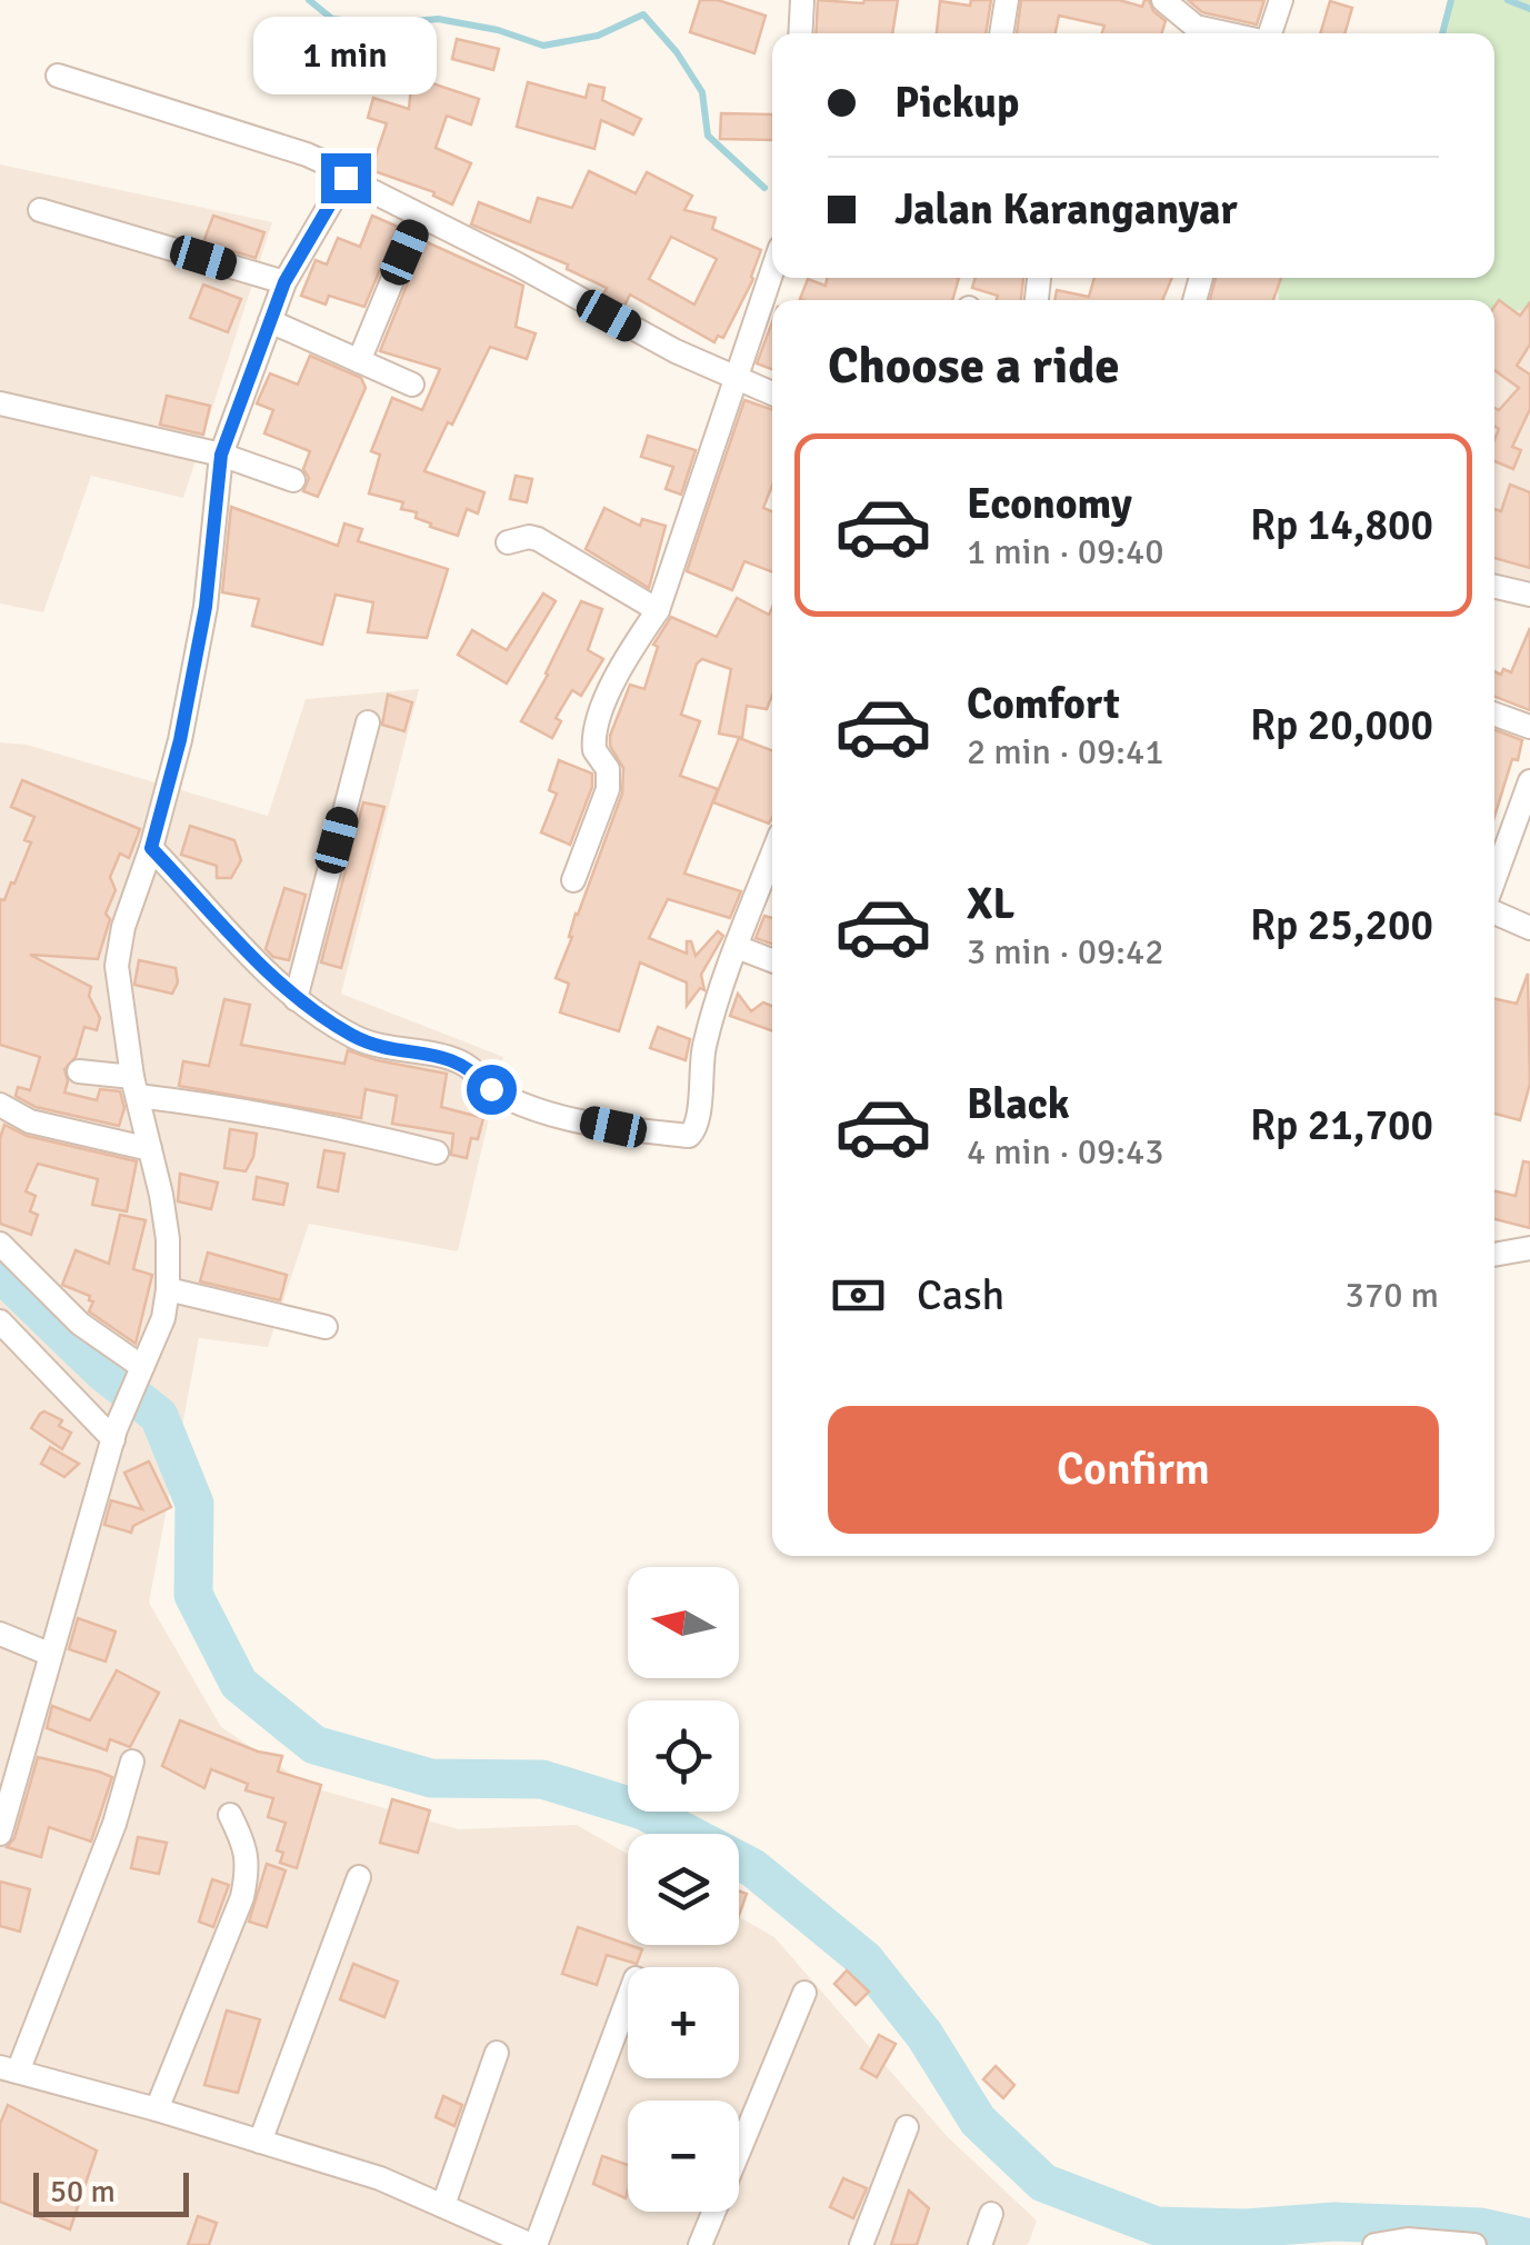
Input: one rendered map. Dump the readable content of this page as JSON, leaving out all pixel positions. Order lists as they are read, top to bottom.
{
  "scale_bar": "50 m",
  "north": "left",
  "page": {
    "bubble": "1 min",
    "banner": ["Pickup", "Jalan Karanganyar"],
    "heading": "Choose a ride",
    "list": [
      {
        "name": "Economy",
        "note": "1 min · 09:40",
        "value": "Rp 14,800"
      },
      {
        "name": "Comfort",
        "note": "2 min · 09:41",
        "value": "Rp 20,000"
      },
      {
        "name": "XL",
        "note": "3 min · 09:42",
        "value": "Rp 25,200"
      },
      {
        "name": "Black",
        "note": "4 min · 09:43",
        "value": "Rp 21,700"
      }
    ],
    "pay": ["Cash", "370 m"],
    "buttons": "Confirm",
    "map_buttons": ["+", "−"],
    "scale": "50 m"
  }
}
